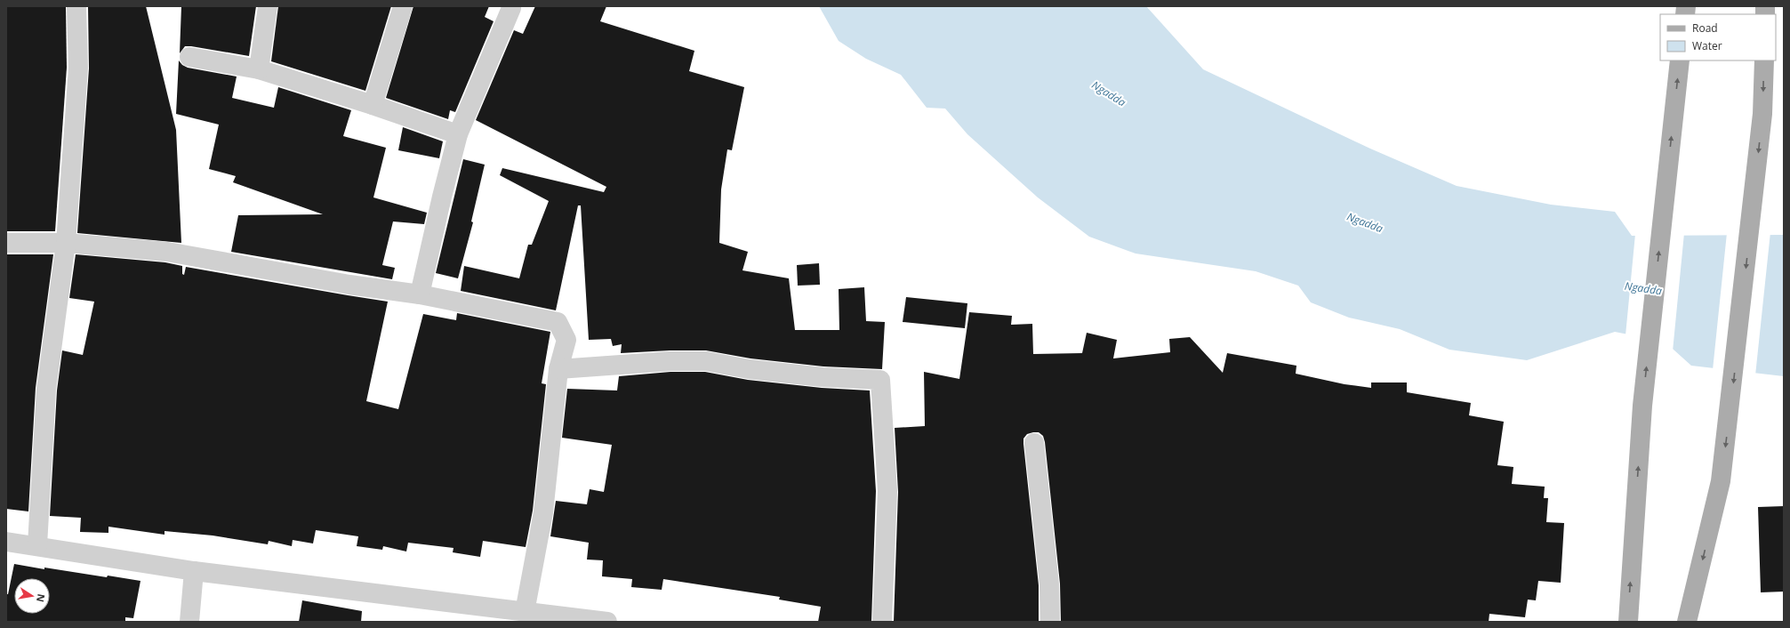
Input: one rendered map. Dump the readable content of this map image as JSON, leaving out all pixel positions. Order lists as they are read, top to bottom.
{
  "water": ["Ngadda"],
  "legend": ["Road", "Water"],
  "north": "right"
}
